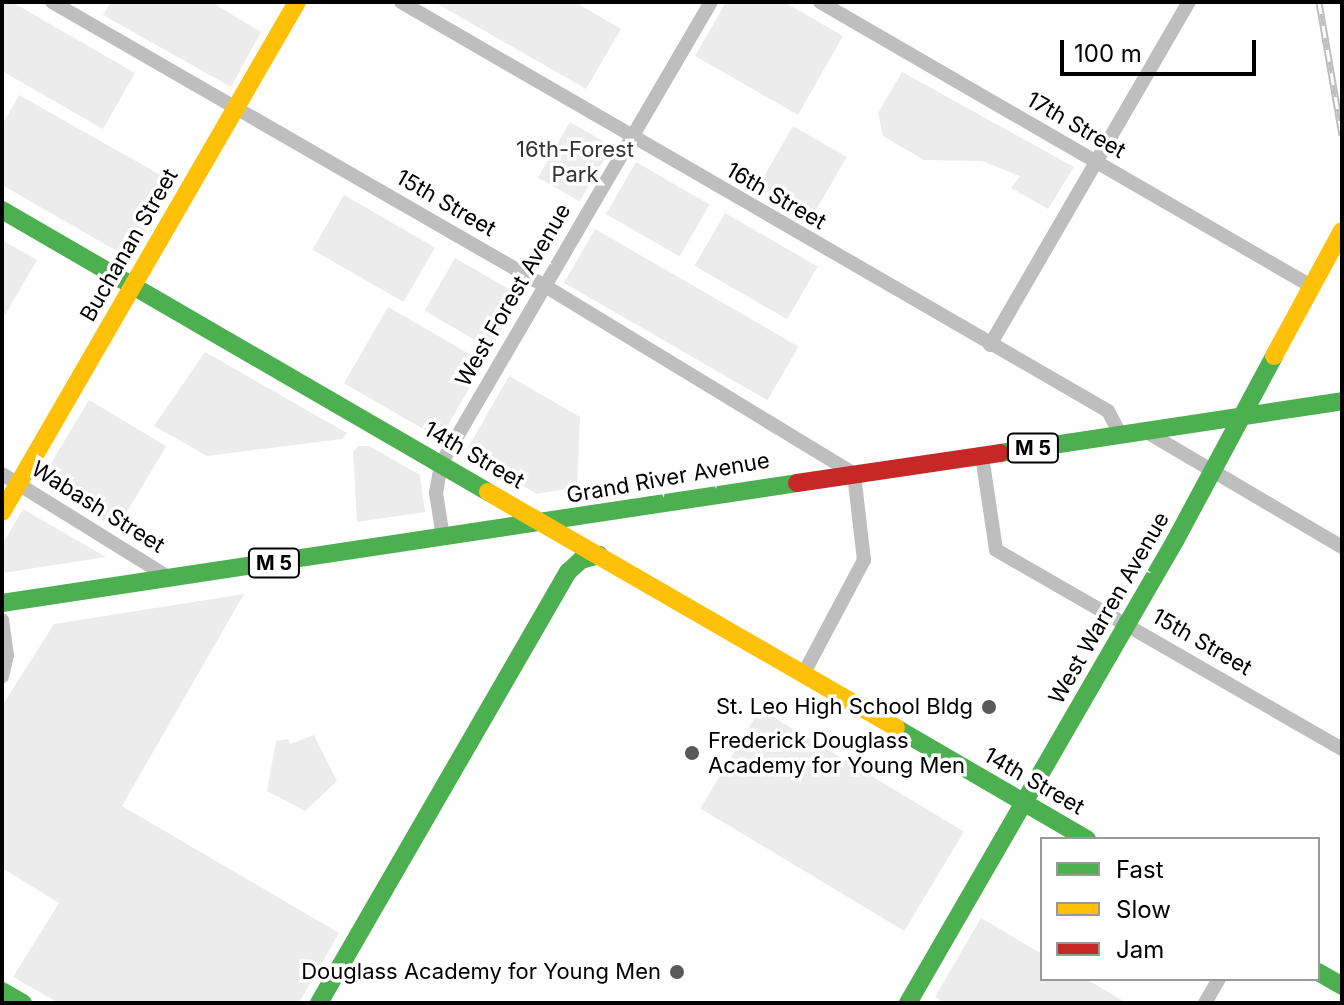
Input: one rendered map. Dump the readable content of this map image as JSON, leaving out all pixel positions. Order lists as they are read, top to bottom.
{
  "streets": {
    "street": [
      "17th Street",
      "16th Street",
      "15th Street",
      "Buchanan Street",
      "West Forest Avenue",
      "M 5",
      "14th Street",
      "Grand River Avenue",
      "Wabash Street",
      "West Warren Avenue"
    ]
  },
  "crossings": [
    ["17th Street", "West Warren Avenue"],
    ["16th Street", "West Forest Avenue"],
    ["16th Street", "Grand River Avenue"],
    ["15th Street", "Buchanan Street"],
    ["15th Street", "West Forest Avenue"],
    ["15th Street", "Grand River Avenue"],
    ["15th Street", "West Warren Avenue"],
    ["Buchanan Street", "14th Street"],
    ["Buchanan Street", "Wabash Street"],
    ["West Forest Avenue", "14th Street"],
    ["West Forest Avenue", "Grand River Avenue"],
    ["14th Street", "Grand River Avenue"],
    ["14th Street", "West Warren Avenue"],
    ["Grand River Avenue", "Wabash Street"],
    ["Grand River Avenue", "West Warren Avenue"]
  ],
  "parks": ["16th-Forest Park"],
  "places": ["St. Leo High School Bldg", "Frederick Douglass Academy for Young Men", "Douglass Academy for Young Men"],
  "legend": ["Fast", "Slow", "Jam"],
  "scale_bar": "100 m"
}
